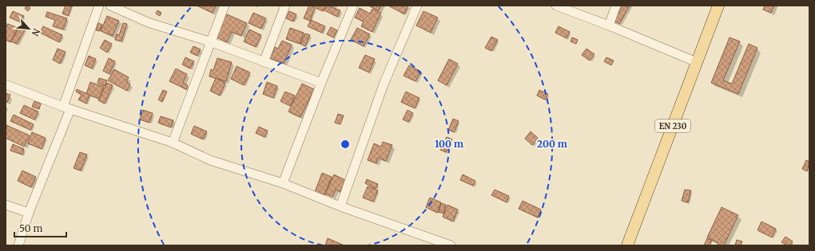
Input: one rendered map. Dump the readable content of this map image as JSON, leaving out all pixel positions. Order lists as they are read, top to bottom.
{
  "streets": {
    "main road": ["EN 230"]
  },
  "scale_bar": "50 m",
  "north": "bottom right",
  "rings": ["100 m", "200 m"]
}
